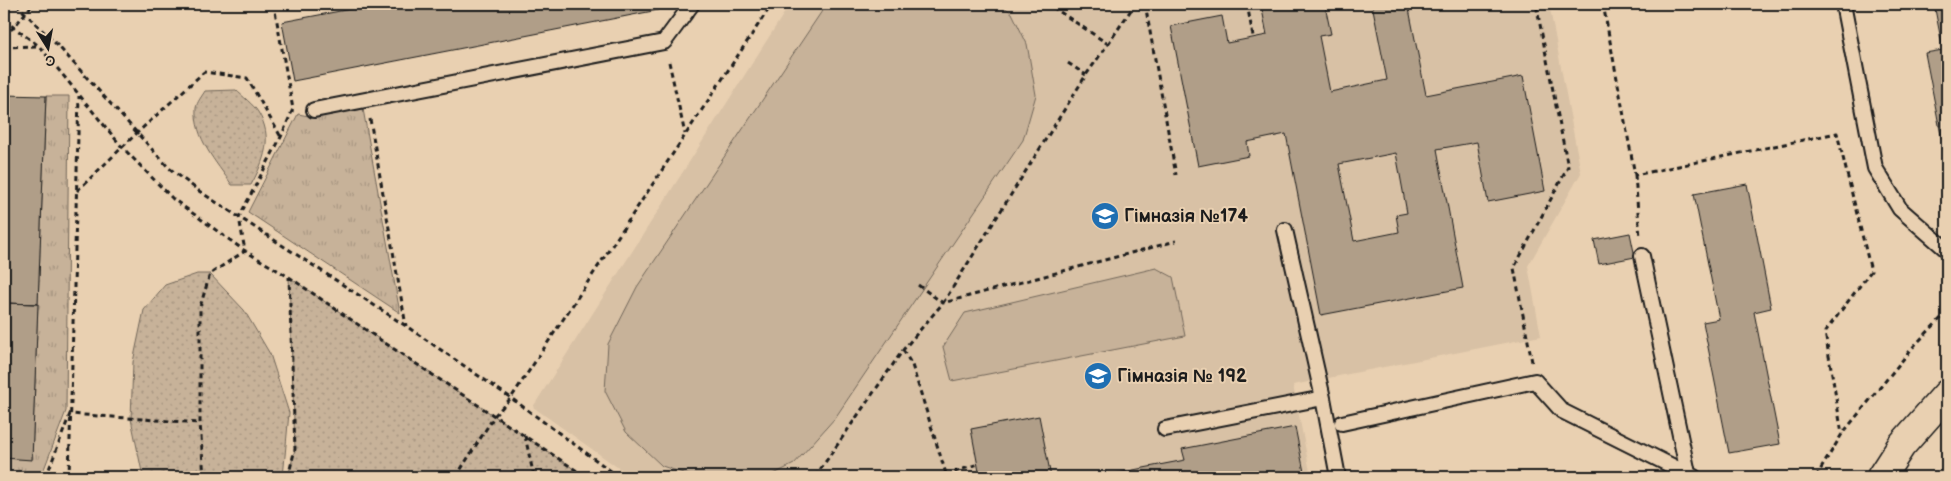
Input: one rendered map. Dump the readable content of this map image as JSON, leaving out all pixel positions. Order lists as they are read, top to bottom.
{
  "places": {
    "school or university": ["Гімназія №174", "Гімназія № 192"]
  },
  "north": "bottom"
}
